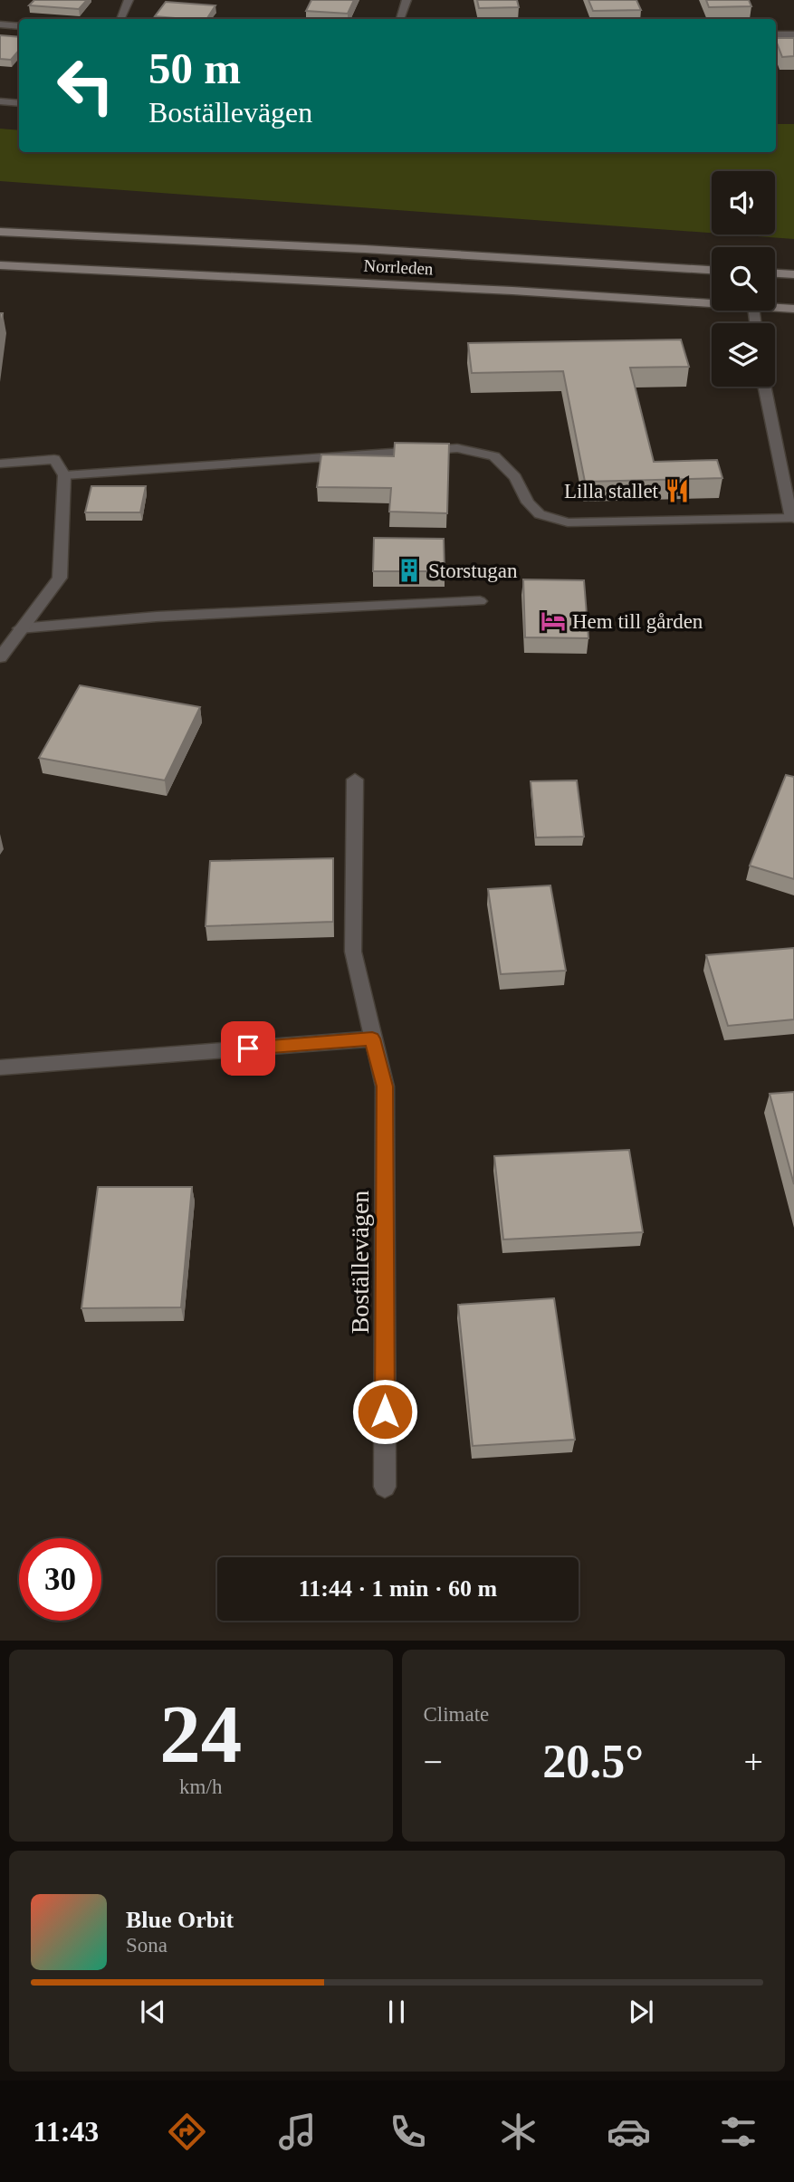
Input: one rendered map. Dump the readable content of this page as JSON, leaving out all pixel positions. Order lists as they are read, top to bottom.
{
  "streets": {
    "main road": ["Norrleden"],
    "street": ["Boställevägen"]
  },
  "places": {
    "restaurant": ["Lilla stallet"],
    "building": ["Storstugan"],
    "hotel": ["Hem till gården"]
  },
  "page": {
    "turn": ["50 m", "Boställevägen"],
    "limit": "30",
    "trip": "11:44 · 1 min · 60 m",
    "tile": [
      ["24", "km/h"],
      "Climate"
    ],
    "heat": ["−", "20.5°", "+"],
    "song": ["Blue Orbit", "Sona"],
    "tabs": "11:43"
  }
}
